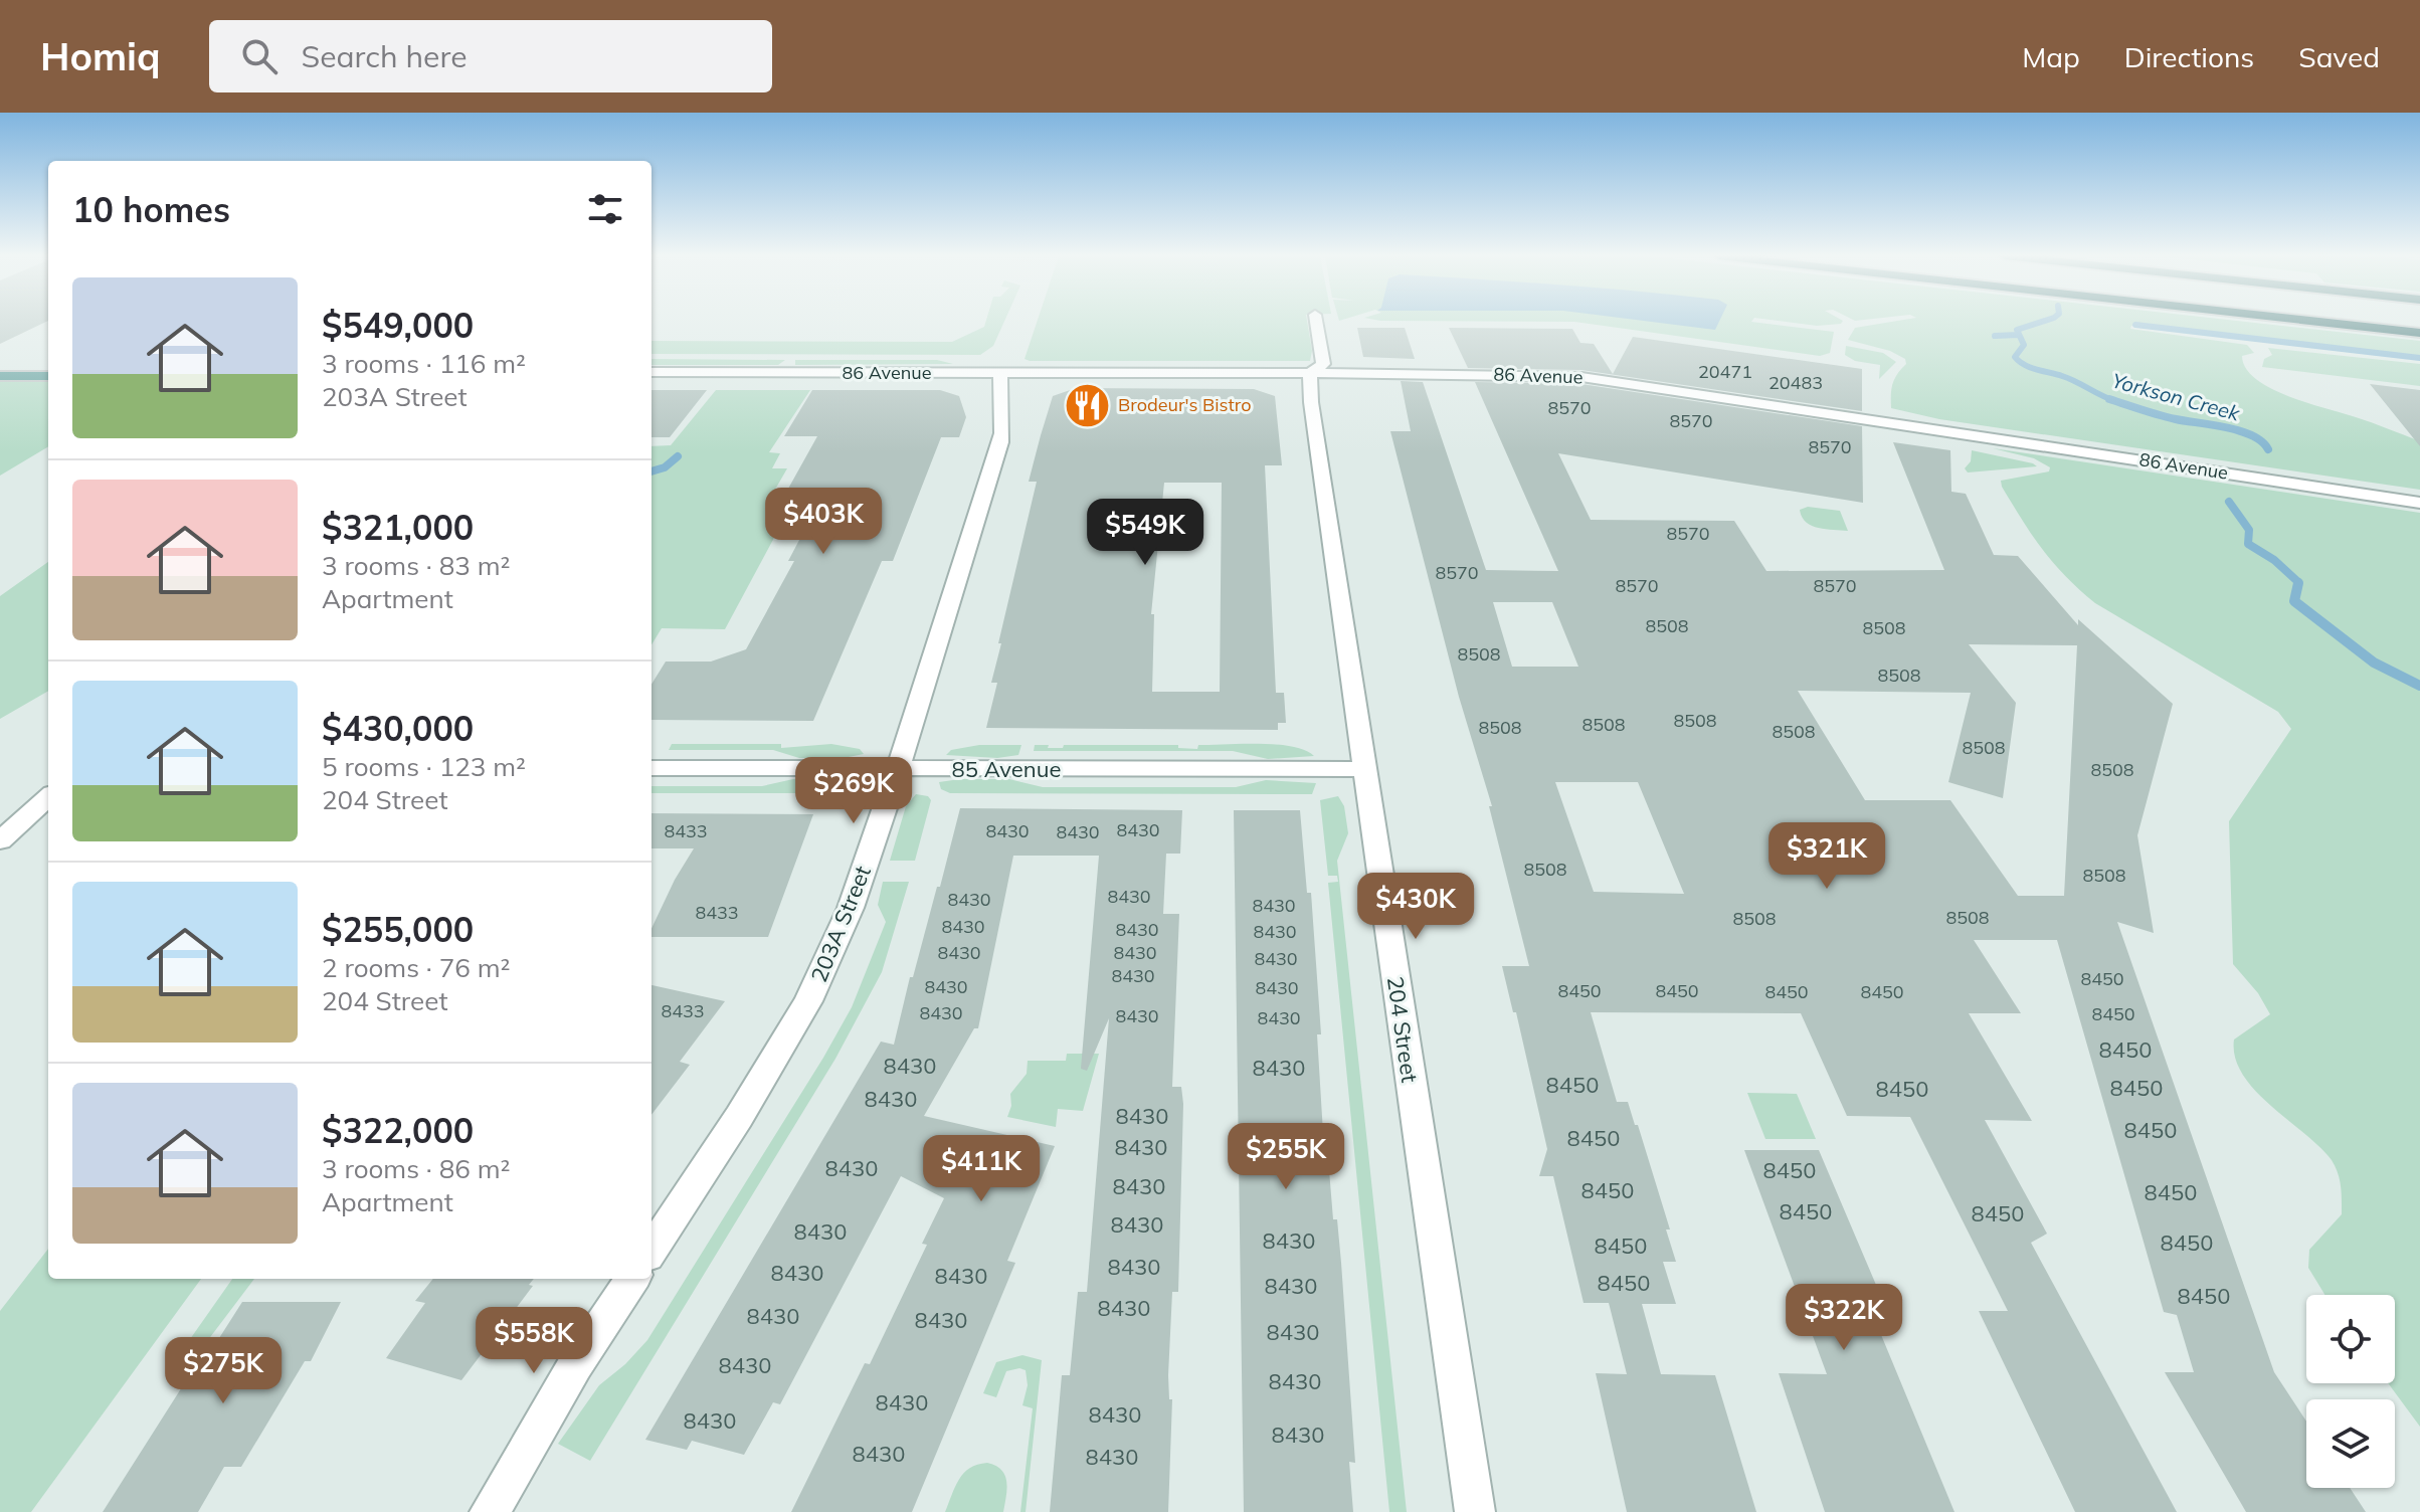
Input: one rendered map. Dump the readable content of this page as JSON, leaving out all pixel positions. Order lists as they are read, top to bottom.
{
  "streets": {
    "street": [
      "86 Avenue",
      "85 Avenue",
      "203A Street",
      "204 Street"
    ]
  },
  "crossings": [
    ["86 Avenue", "203A Street"],
    ["86 Avenue", "204 Street"],
    ["85 Avenue", "203A Street"],
    ["85 Avenue", "204 Street"]
  ],
  "water": ["Yorkson Creek"],
  "places": {
    "restaurant": ["Brodeur's Bistro"]
  },
  "house_numbers": [
    "20471",
    "20483",
    "8570",
    "8570",
    "8570",
    "8570",
    "8570",
    "8570",
    "8570",
    "8508",
    "8508",
    "8508",
    "8508",
    "8508",
    "8508",
    "8508",
    "8508",
    "8508",
    "8508",
    "8430",
    "8433",
    "8430",
    "8430",
    "8508",
    "8508",
    "8430",
    "8430",
    "8430",
    "8433",
    "8508",
    "8508",
    "8430",
    "8430",
    "8430",
    "8430",
    "8430",
    "8430",
    "8430",
    "8450",
    "8430",
    "8430",
    "8450",
    "8450",
    "8450",
    "8450",
    "8433",
    "8430",
    "8450",
    "8430",
    "8430",
    "8450",
    "8430",
    "8430",
    "8450",
    "8450",
    "8450",
    "8430",
    "8430",
    "8450",
    "8450",
    "8430",
    "8430",
    "8450",
    "8430",
    "8450",
    "8450",
    "8450",
    "8450",
    "8430",
    "8430",
    "8430",
    "8450",
    "8450",
    "8430",
    "8430",
    "8430",
    "8450",
    "8430",
    "8450",
    "8430",
    "8430",
    "8430",
    "8430",
    "8430",
    "8430",
    "8430",
    "8430",
    "8430",
    "8430",
    "8430",
    "8430"
  ],
  "page": {
    "header": "Homiq",
    "search": "Search here",
    "nav": ["Map", "Directions", "Saved"],
    "heading": "10 homes",
    "list": [
      {
        "name": "$549,000",
        "note": "3 rooms · 116 m² · 203A Street"
      },
      {
        "name": "$321,000",
        "note": "3 rooms · 83 m² · Apartment"
      },
      {
        "name": "$430,000",
        "note": "5 rooms · 123 m² · 204 Street"
      },
      {
        "name": "$255,000",
        "note": "2 rooms · 76 m² · 204 Street"
      },
      {
        "name": "$322,000",
        "note": "3 rooms · 86 m² · Apartment"
      }
    ],
    "price": [
      "$403K",
      "$549K",
      "$269K",
      "$321K",
      "$430K",
      "$255K",
      "$411K",
      "$322K",
      "$558K",
      "$275K"
    ]
  }
}
